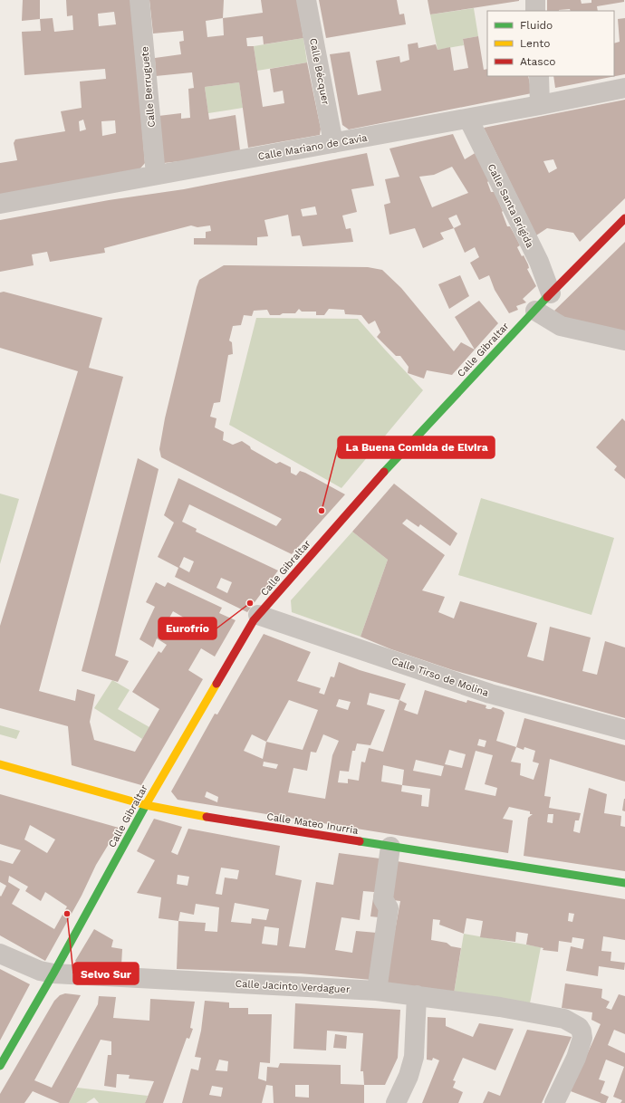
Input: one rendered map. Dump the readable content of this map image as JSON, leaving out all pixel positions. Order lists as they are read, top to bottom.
{
  "streets": {
    "main road": ["Calle Gibraltar", "Calle Mateo Inurria"],
    "street": [
      "Calle Bécquer",
      "Calle Berruguete",
      "Calle Mariano de Cavia",
      "Calle Santa Brígida",
      "Calle Tirso de Molina",
      "Calle Jacinto Verdaguer"
    ]
  },
  "crossings": [
    ["Calle Bécquer", "Calle Mariano de Cavia"],
    ["Calle Berruguete", "Calle Mariano de Cavia"],
    ["Calle Mariano de Cavia", "Calle Santa Brígida"],
    ["Calle Santa Brígida", "Calle Gibraltar"],
    ["Calle Gibraltar", "Calle Tirso de Molina"],
    ["Calle Gibraltar", "Calle Mateo Inurria"],
    ["Calle Gibraltar", "Calle Jacinto Verdaguer"]
  ],
  "places": ["La Buena Comida de Elvira", "Eurofrío", "Selvo Sur"],
  "legend": ["Fluido", "Lento", "Atasco"]
}
